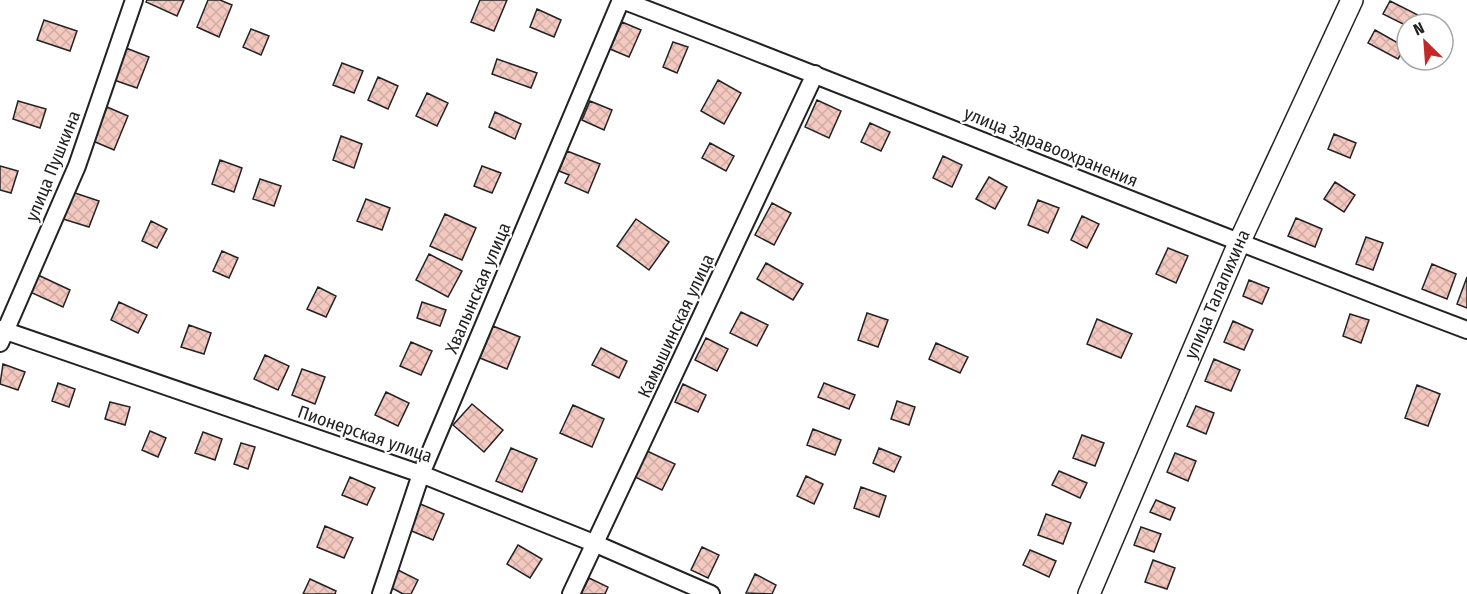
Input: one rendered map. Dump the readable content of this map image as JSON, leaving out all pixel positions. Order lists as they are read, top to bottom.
{
  "streets": {
    "street": [
      "улица Здравоохранения",
      "улица Пушкина",
      "Хвалынская улица",
      "улица Талалихина",
      "Камышинская улица",
      "Пионерская улица"
    ]
  },
  "crossings": [
    ["улица Здравоохранения", "Хвалынская улица"],
    ["улица Здравоохранения", "улица Талалихина"],
    ["улица Здравоохранения", "Камышинская улица"],
    ["улица Пушкина", "Пионерская улица"],
    ["Хвалынская улица", "Пионерская улица"],
    ["Камышинская улица", "Пионерская улица"]
  ],
  "north": "top left"
}
